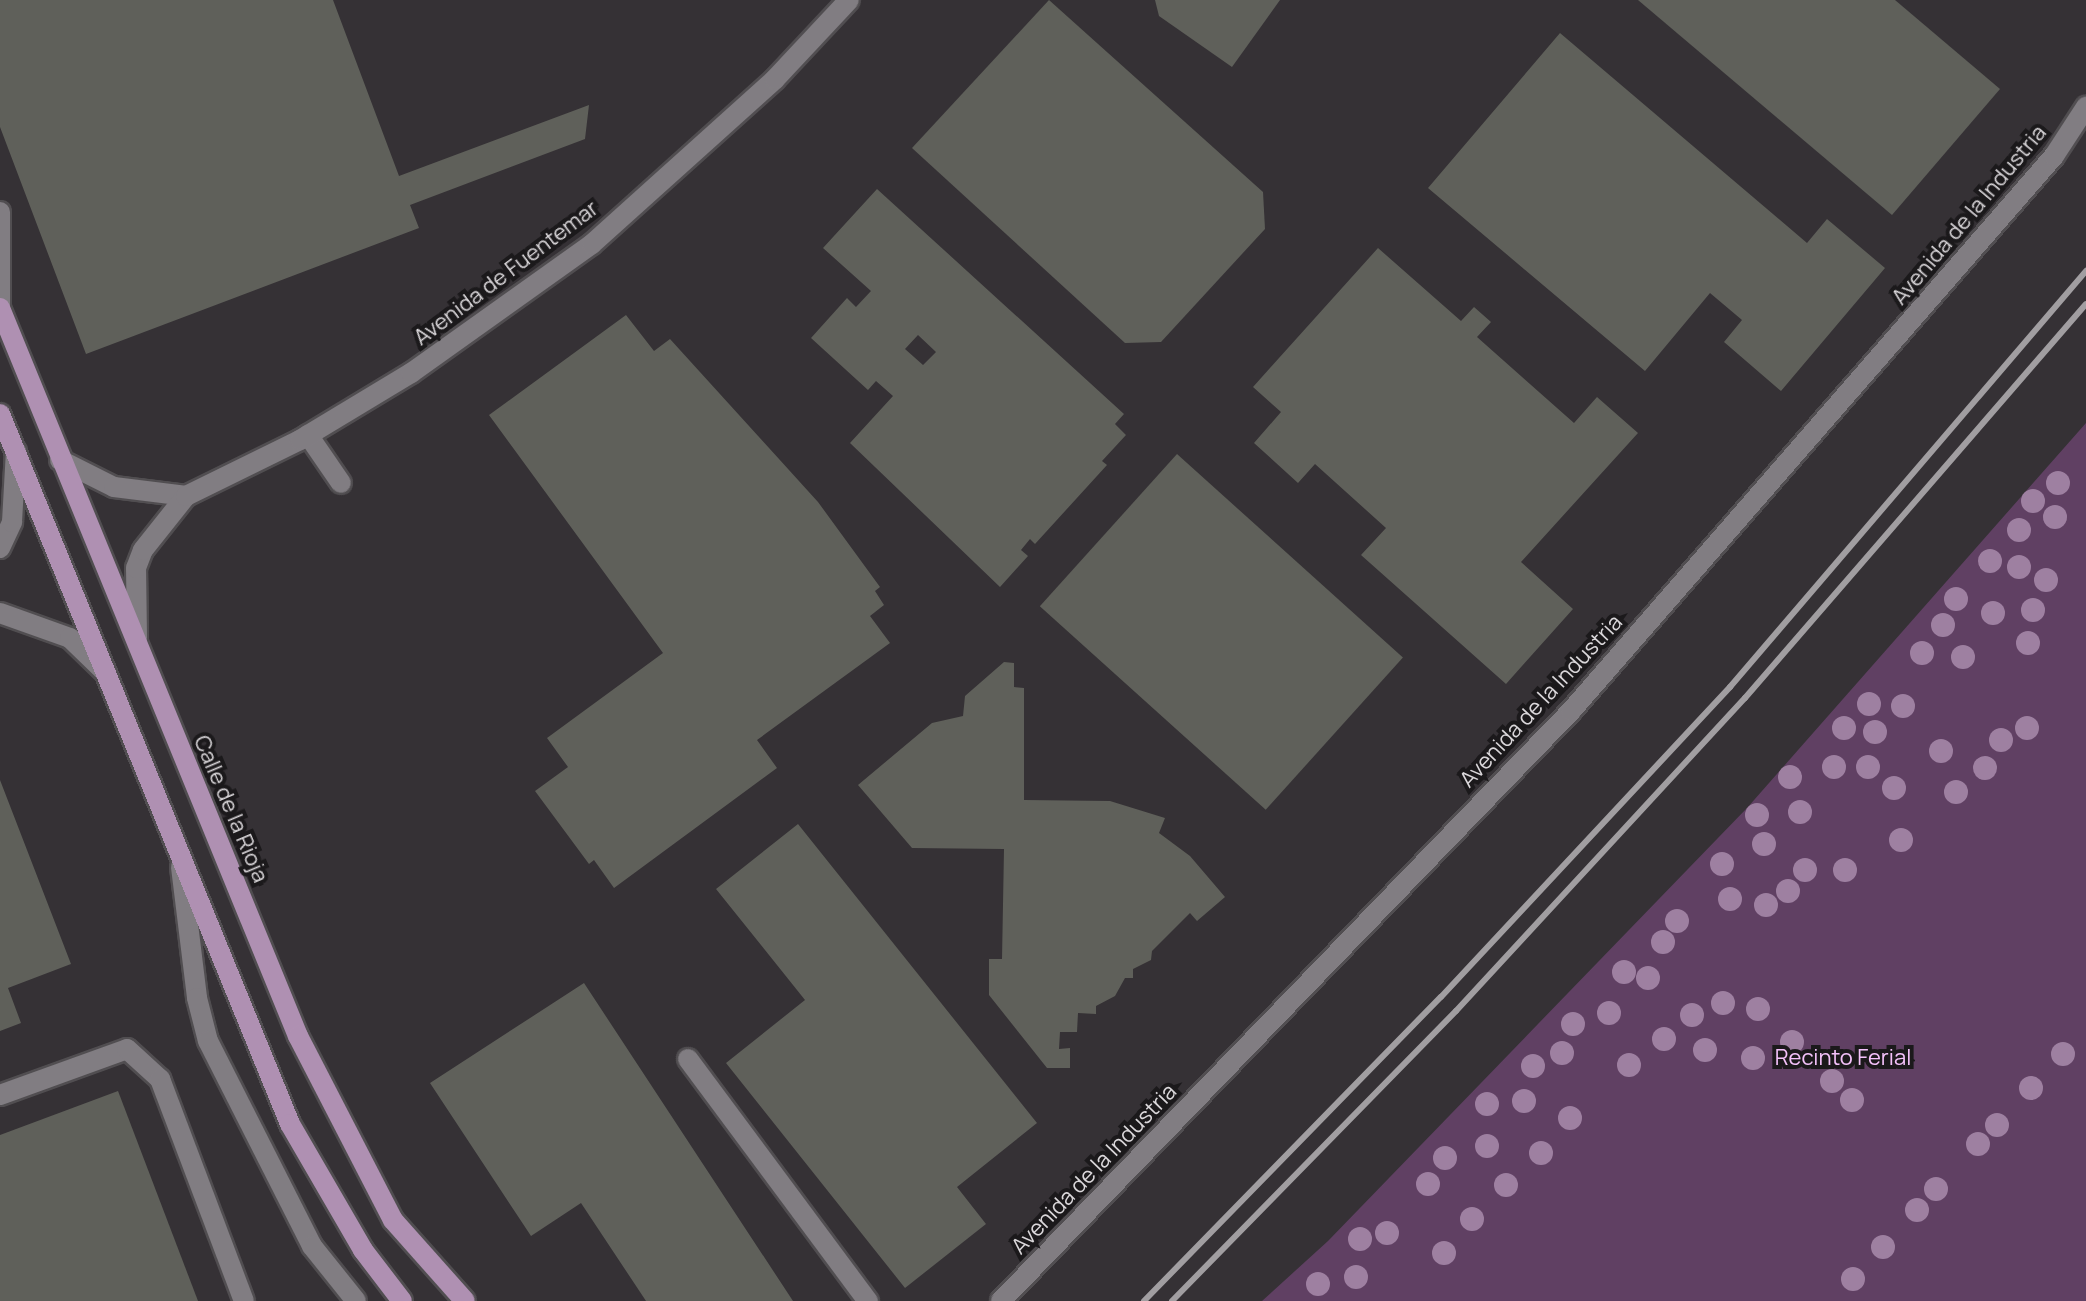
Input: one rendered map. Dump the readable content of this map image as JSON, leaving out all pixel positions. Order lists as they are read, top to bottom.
{
  "streets": {
    "main road": ["Calle de la Rioja"],
    "street": ["Avenida de la Industria", "Avenida de Fuentemar"]
  },
  "parks": ["Recinto Ferial"]
}
